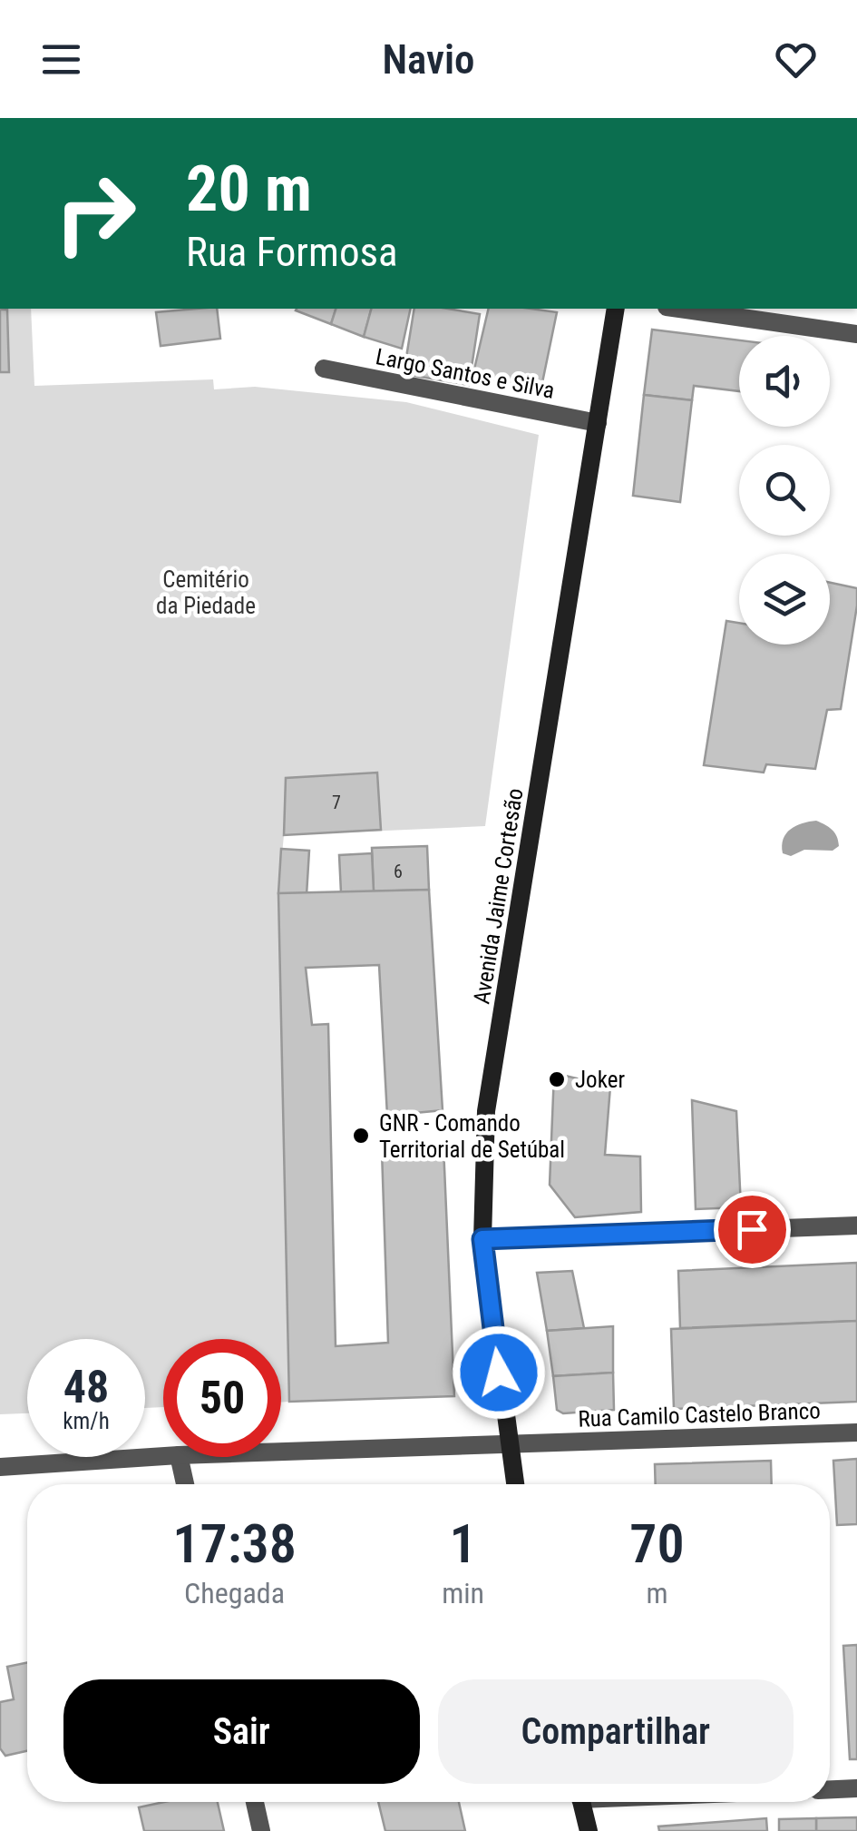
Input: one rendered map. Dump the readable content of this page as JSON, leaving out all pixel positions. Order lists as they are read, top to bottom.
{
  "streets": {
    "main road": ["Avenida Jaime Cortesão"],
    "street": ["Largo Santos e Silva", "Rua Camilo Castelo Branco"]
  },
  "crossings": [
    ["Largo Santos e Silva", "Avenida Jaime Cortesão"],
    ["Avenida Jaime Cortesão", "Rua Camilo Castelo Branco"]
  ],
  "parks": ["Cemitério da Piedade"],
  "places": ["Joker", "GNR - Comando Territorial de Setúbal"],
  "house_numbers": ["7", "6"],
  "page": {
    "header": "Navio",
    "turn": ["20 m", "Rua Formosa"],
    "speed": "48 km/h",
    "limit": "50",
    "eta": [
      "17:38",
      "Chegada",
      "1",
      "min",
      "70",
      "m"
    ],
    "buttons": ["Sair", "Compartilhar"]
  }
}
